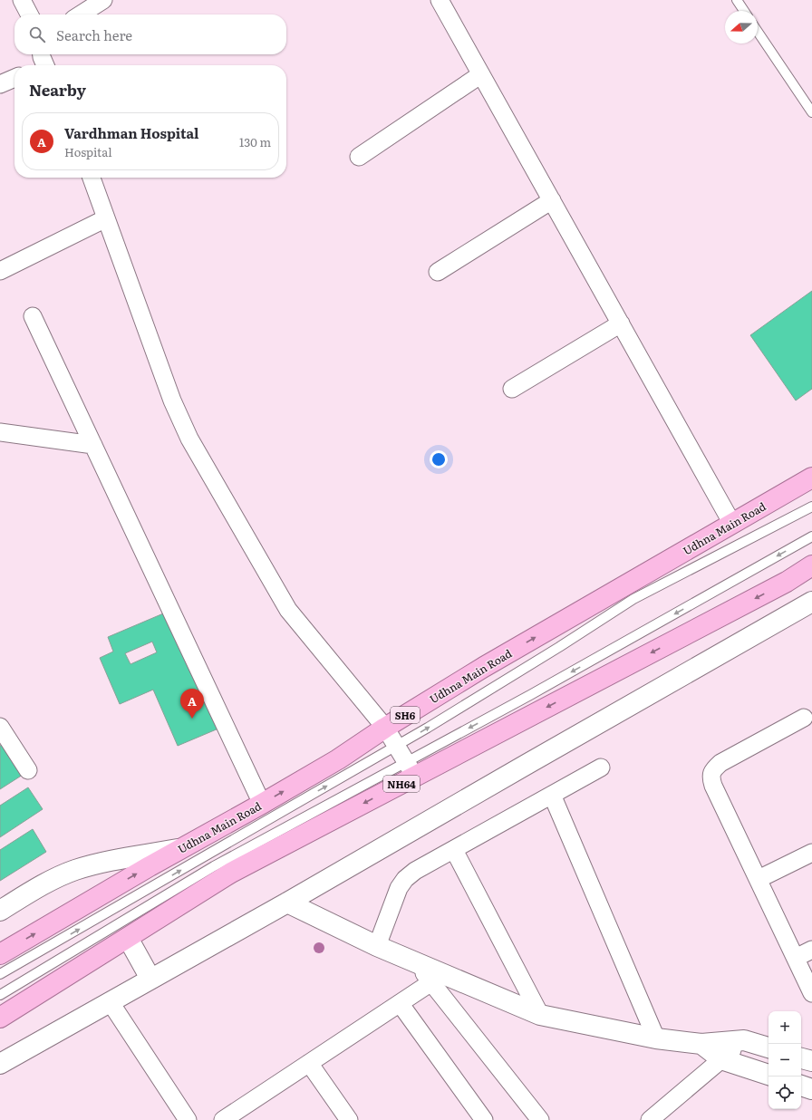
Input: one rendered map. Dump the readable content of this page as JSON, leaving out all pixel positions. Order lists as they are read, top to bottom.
{
  "streets": {
    "highway": ["Udhna Main Road", "SH6", "NH64"]
  },
  "north": "left",
  "page": {
    "search": "Search here",
    "heading": "Nearby",
    "list": [
      {
        "mark": "A",
        "name": "Vardhman Hospital",
        "note": "Hospital",
        "value": "130 m"
      }
    ],
    "pins": "A",
    "map_buttons": ["+", "−"]
  }
}
